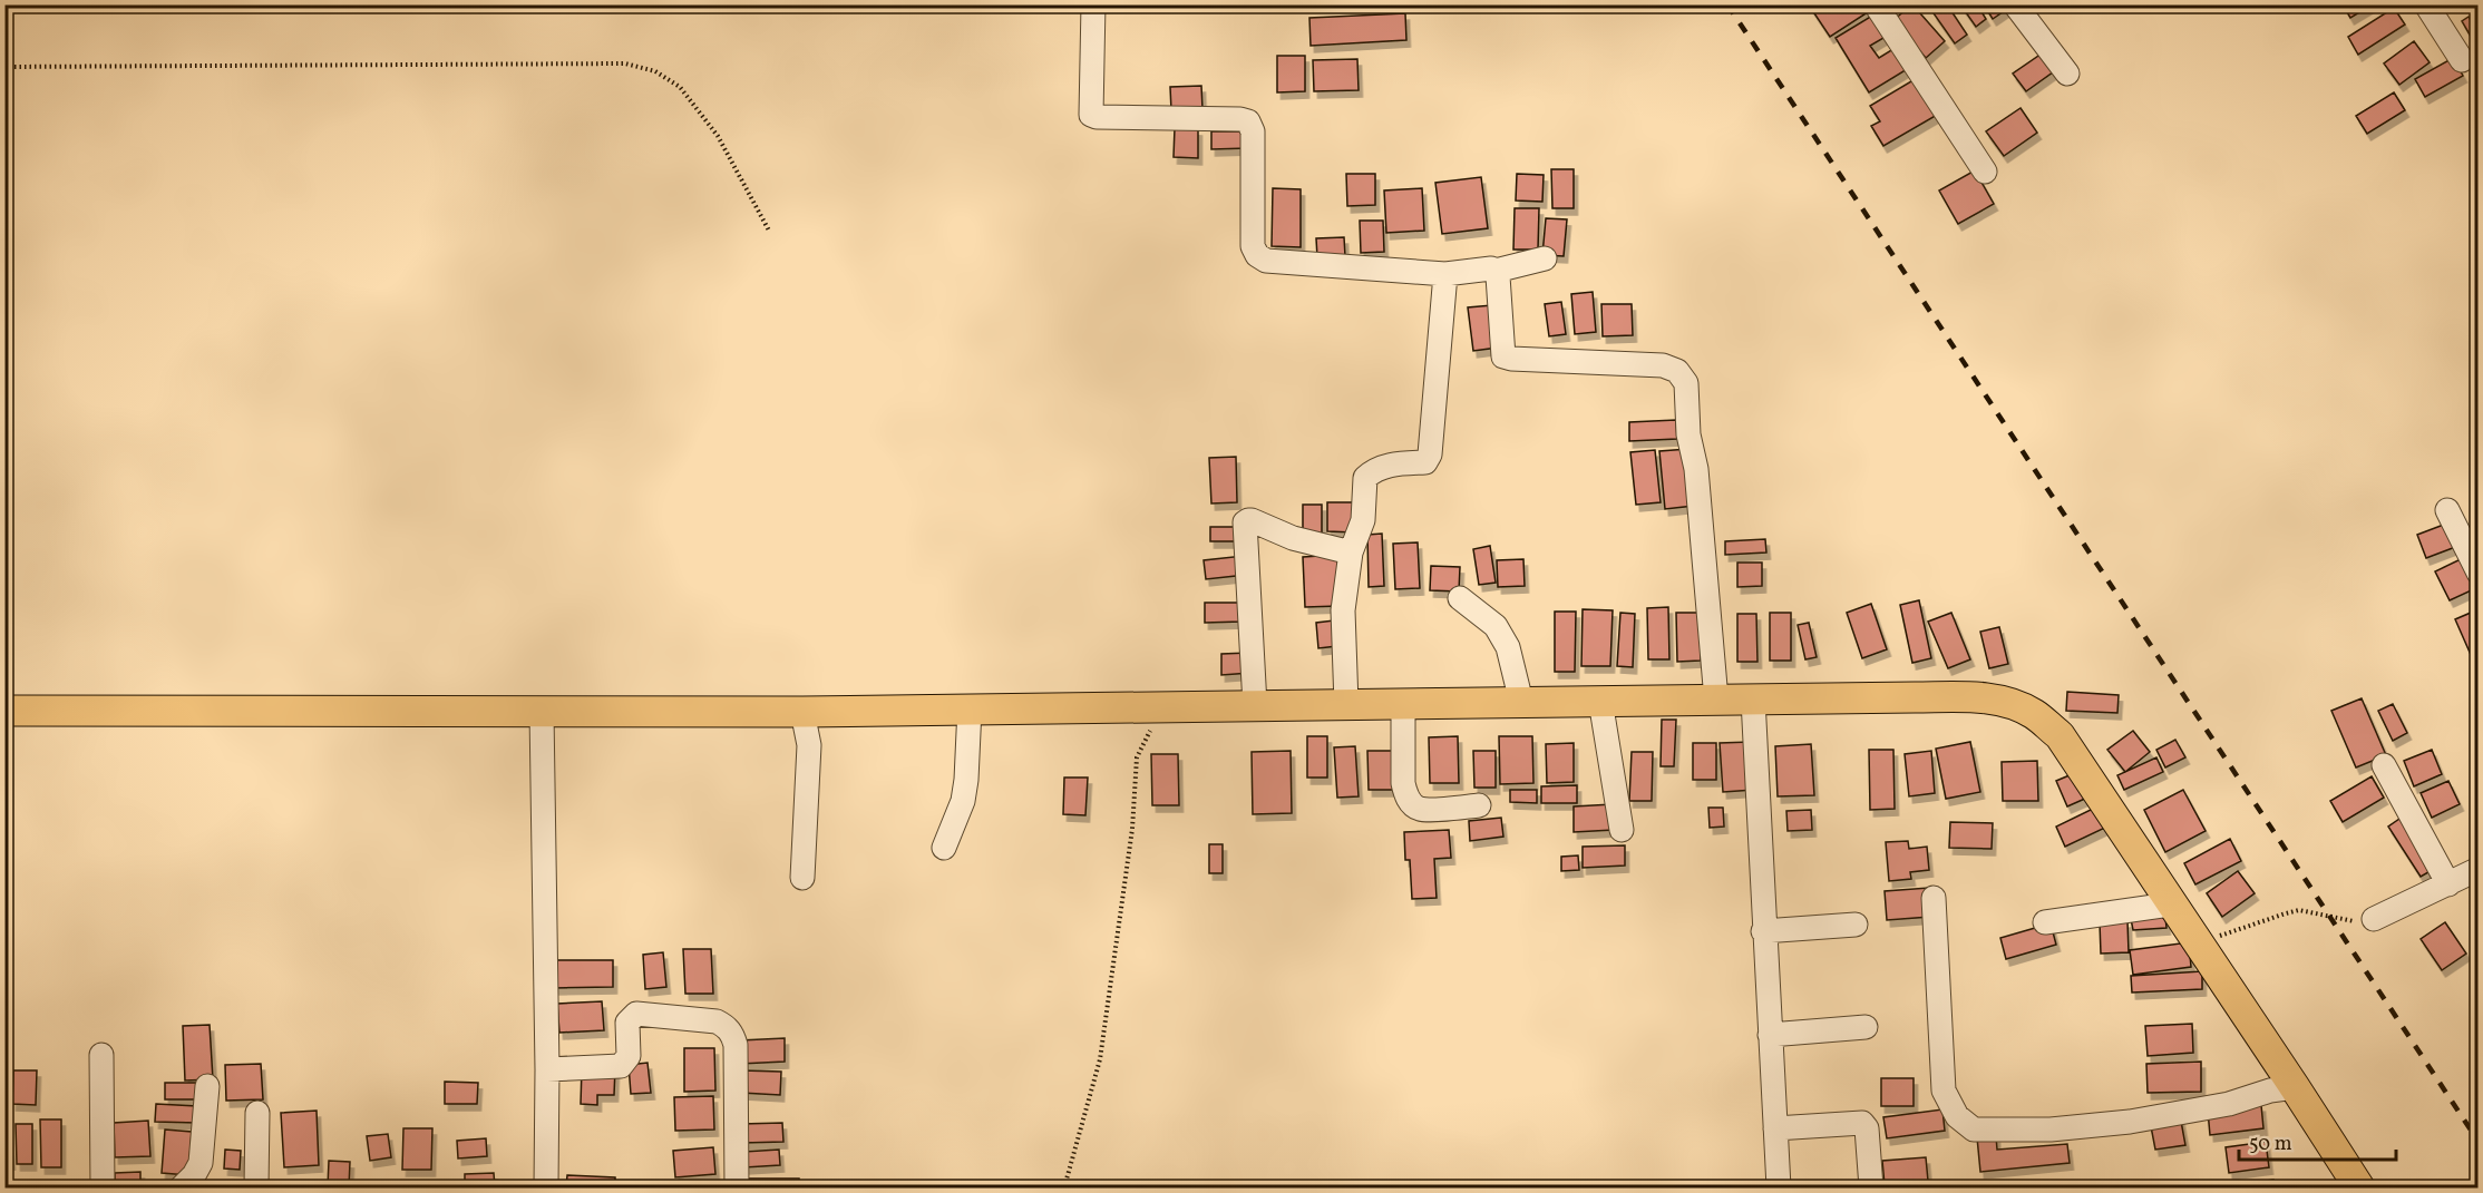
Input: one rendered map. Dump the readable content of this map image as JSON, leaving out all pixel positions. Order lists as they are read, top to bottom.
{
  "scale_bar": "50 m"
}
